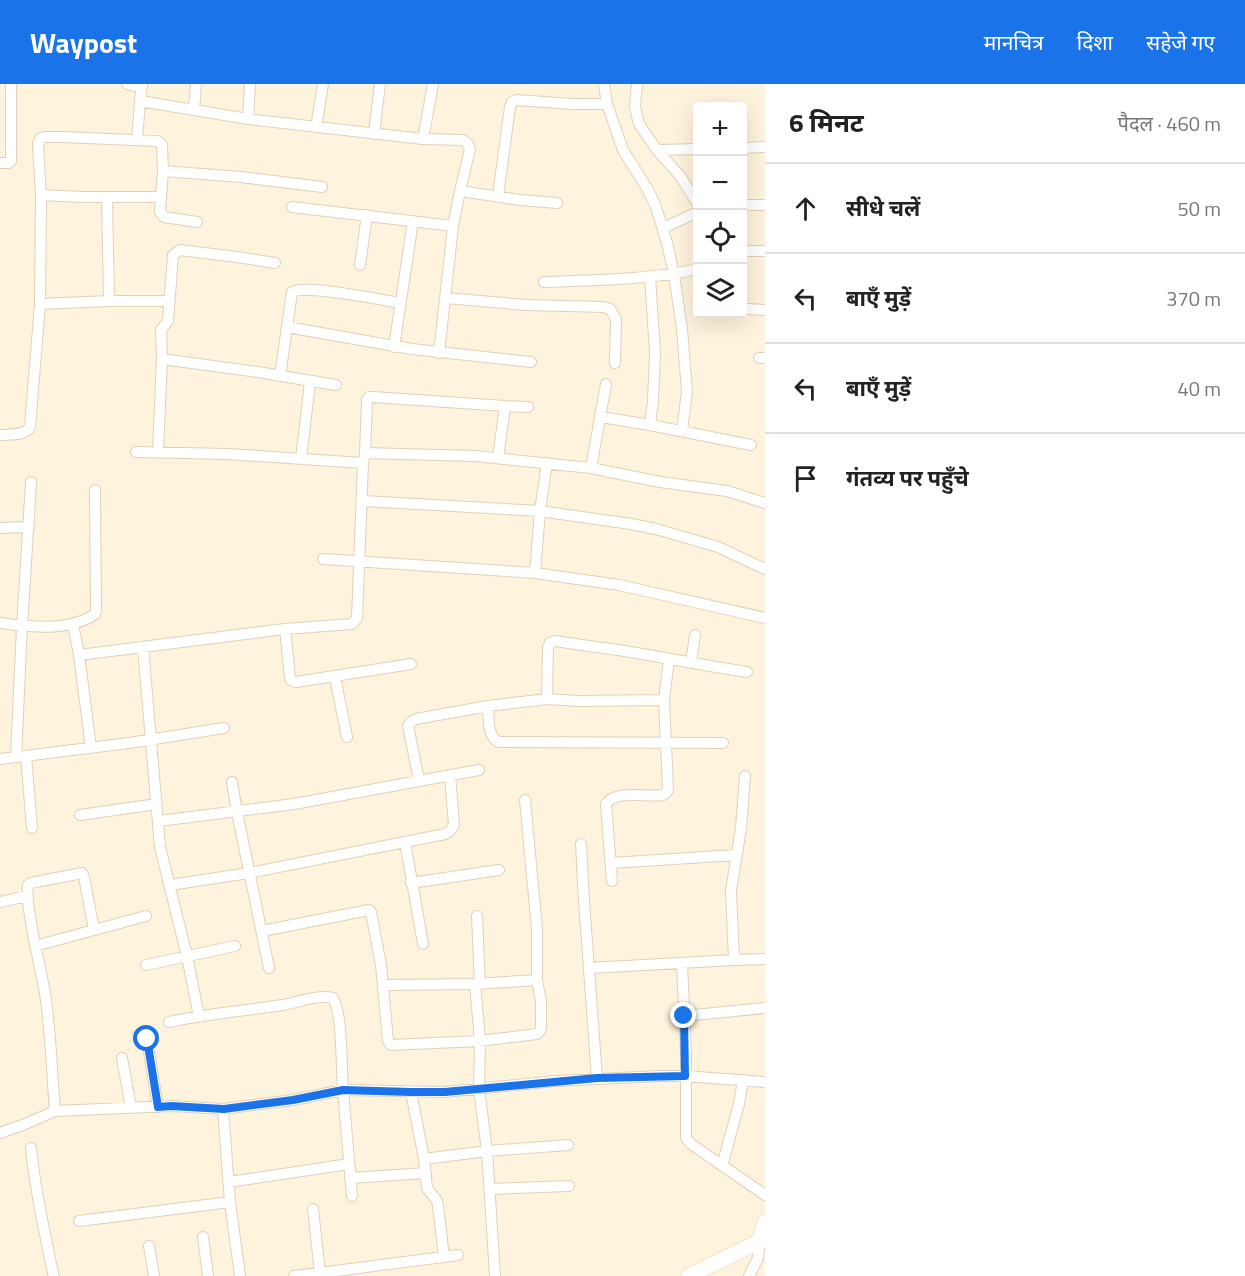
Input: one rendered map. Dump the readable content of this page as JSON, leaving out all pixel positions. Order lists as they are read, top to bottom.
{
  "page": {
    "header": "Waypost",
    "nav": ["मानचित्र", "दिशा", "सहेजे गए"],
    "heading": ["6 मिनट", "पैदल · 460 m"],
    "map_buttons": ["+", "−"],
    "list": [
      ["सीधे चलें", "50 m"],
      ["बाएँ मुड़ें", "370 m"],
      ["बाएँ मुड़ें", "40 m"],
      "गंतव्य पर पहुँचे"
    ]
  }
}
